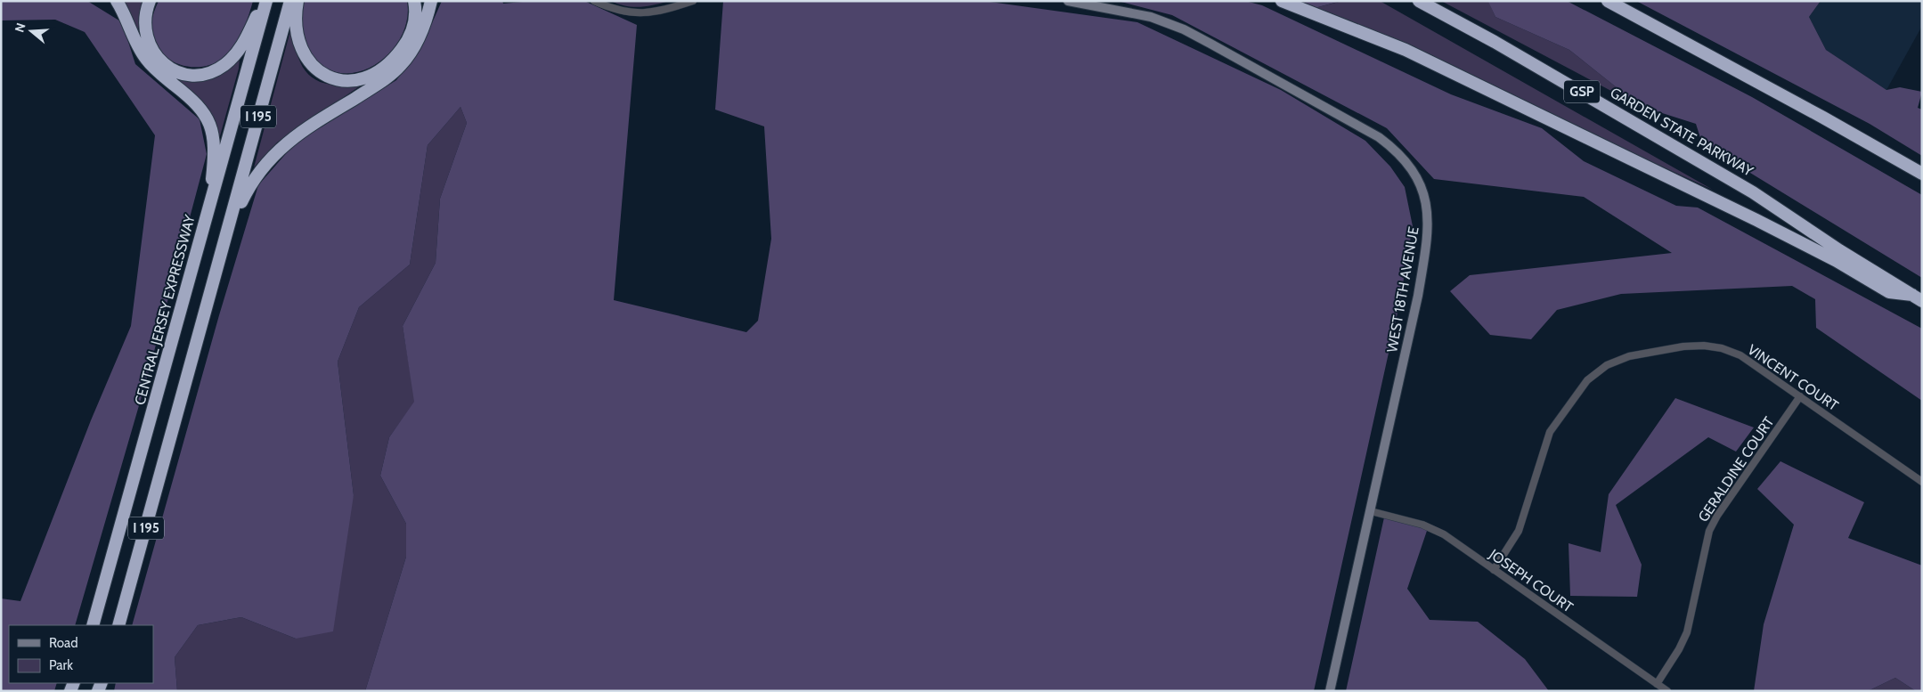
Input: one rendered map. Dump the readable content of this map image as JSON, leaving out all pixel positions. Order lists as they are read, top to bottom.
{
  "streets": {
    "highway": [
      "GSP",
      "I 195",
      "GARDEN STATE PARKWAY",
      "CENTRAL JERSEY EXPRESSWAY"
    ],
    "street": [
      "WEST 18TH AVENUE",
      "VINCENT COURT",
      "GERALDINE COURT",
      "JOSEPH COURT"
    ]
  },
  "crossings": [
    ["WEST 18TH AVENUE", "JOSEPH COURT"],
    ["VINCENT COURT", "GERALDINE COURT"],
    ["VINCENT COURT", "JOSEPH COURT"],
    ["GERALDINE COURT", "JOSEPH COURT"]
  ],
  "legend": ["Road", "Park"],
  "north": "left"
}
